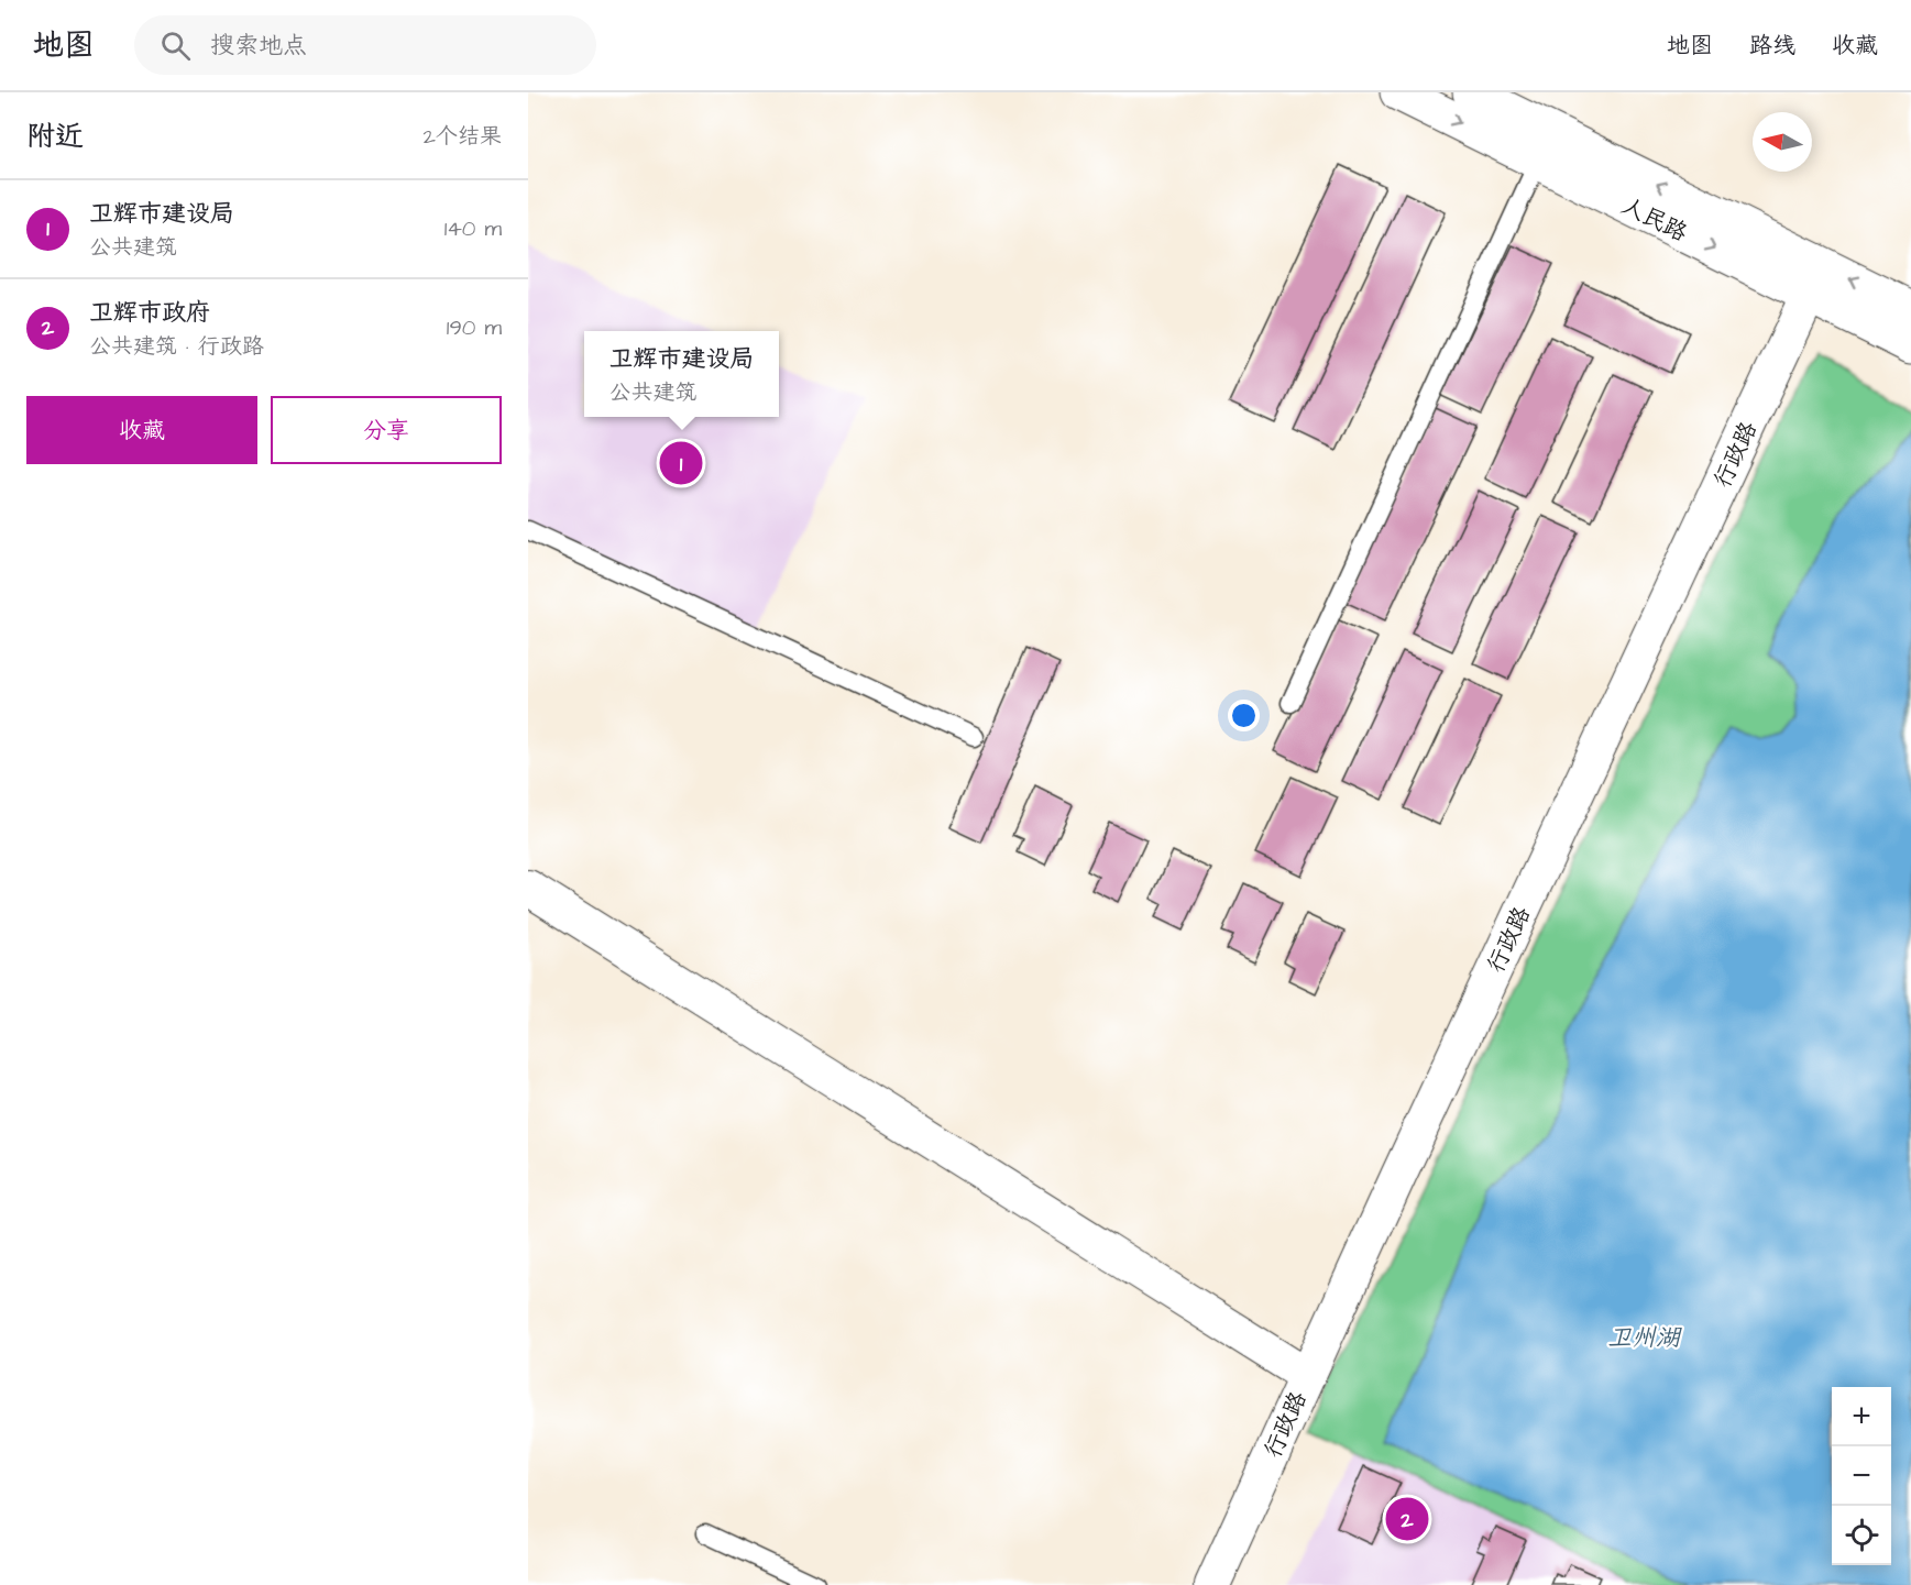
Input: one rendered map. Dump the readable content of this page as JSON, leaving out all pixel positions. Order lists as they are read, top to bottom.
{
  "streets": {
    "street": ["人民路", "行政路"]
  },
  "crossings": [
    ["人民路", "行政路"]
  ],
  "water": ["卫州湖"],
  "north": "left",
  "page": {
    "header": "地图",
    "search": "搜索地点",
    "nav": ["地图", "路线", "收藏"],
    "heading": ["附近", "2个结果"],
    "list": [
      {
        "mark": "1",
        "name": "卫辉市建设局",
        "note": "公共建筑",
        "value": "140 m"
      },
      {
        "mark": "2",
        "name": "卫辉市政府",
        "note": "公共建筑 · 行政路",
        "value": "190 m"
      }
    ],
    "popup": ["卫辉市建设局", "公共建筑"],
    "buttons": ["收藏", "分享"],
    "pins": ["1", "2"],
    "map_buttons": ["+", "−"]
  }
}
